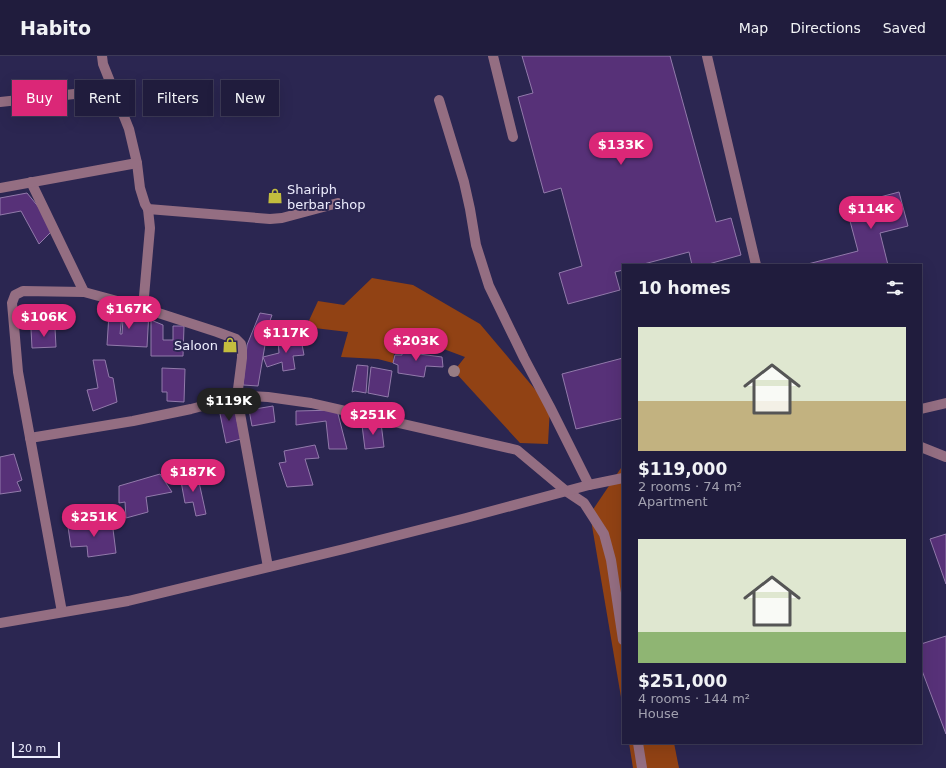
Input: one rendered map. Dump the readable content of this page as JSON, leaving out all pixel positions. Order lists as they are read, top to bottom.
{
  "places": {
    "shop": ["Shariph berbar shop", "Saloon"]
  },
  "scale_bar": "20 m",
  "page": {
    "header": "Habito",
    "nav": ["Map", "Directions", "Saved"],
    "chip": [
      "Buy",
      "Rent",
      "Filters",
      "New"
    ],
    "price": [
      "$133K",
      "$114K",
      "$167K",
      "$106K",
      "$117K",
      "$203K",
      "$119K",
      "$251K",
      "$187K",
      "$251K"
    ],
    "heading": "10 homes",
    "list": [
      {
        "name": "$119,000",
        "note": "2 rooms · 74 m² · Apartment"
      },
      {
        "name": "$251,000",
        "note": "4 rooms · 144 m² · House"
      }
    ],
    "scale": "20 m"
  }
}
